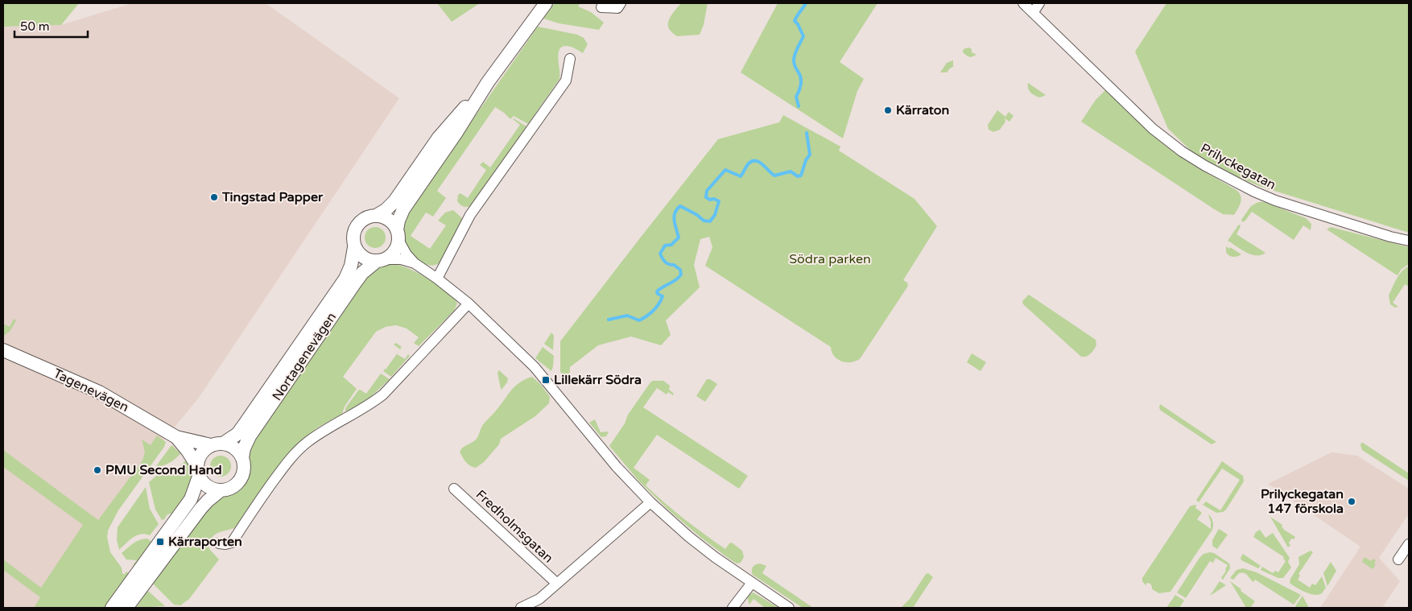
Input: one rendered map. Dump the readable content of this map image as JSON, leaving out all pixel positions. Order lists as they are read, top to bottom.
{
  "streets": {
    "street": [
      "Prilyckegatan",
      "Nortagenevägen",
      "Tagenevägen",
      "Fredholmsgatan"
    ]
  },
  "crossings": [
    ["Nortagenevägen", "Tagenevägen"]
  ],
  "parks": ["Södra parken"],
  "places": {
    "other": [
      "Kärraton",
      "Tingstad Papper",
      "PMU Second Hand",
      "Prilyckegatan 147 förskola"
    ],
    "transit": ["Lillekärr Södra", "Kärraporten"]
  },
  "scale_bar": "50 m"
}
